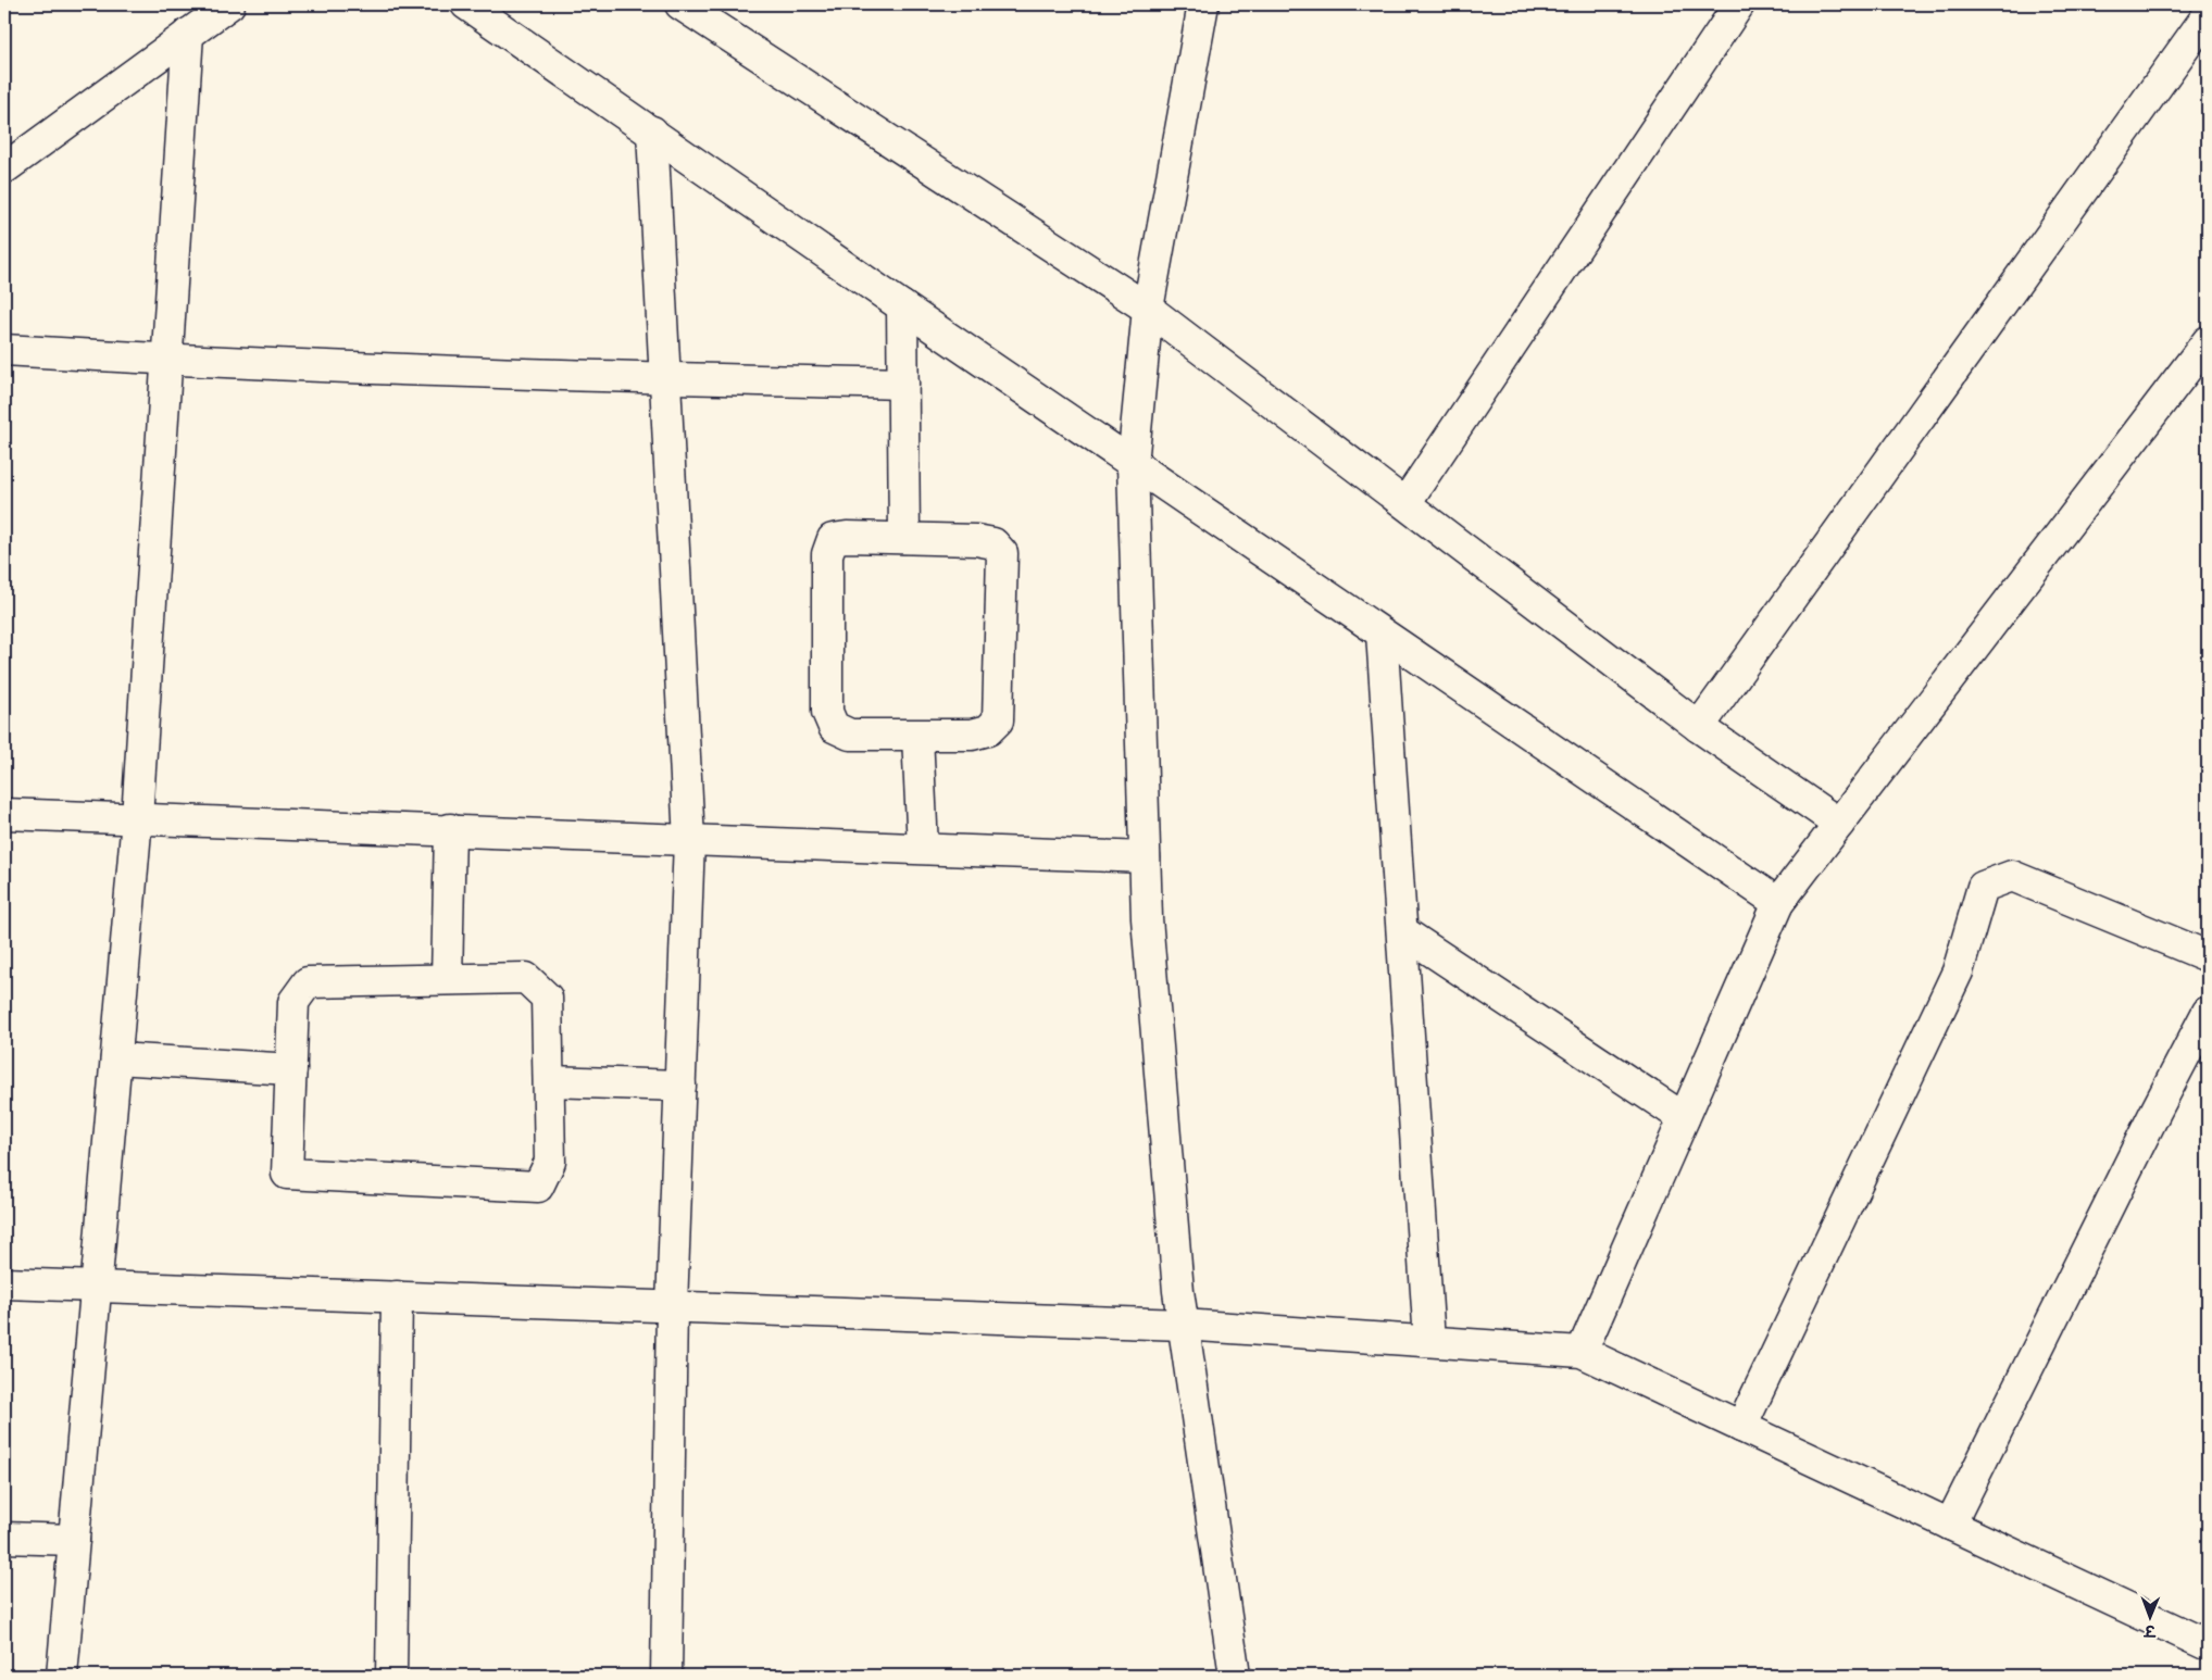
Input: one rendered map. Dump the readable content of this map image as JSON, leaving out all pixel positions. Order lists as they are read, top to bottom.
{
  "north": "bottom"
}
